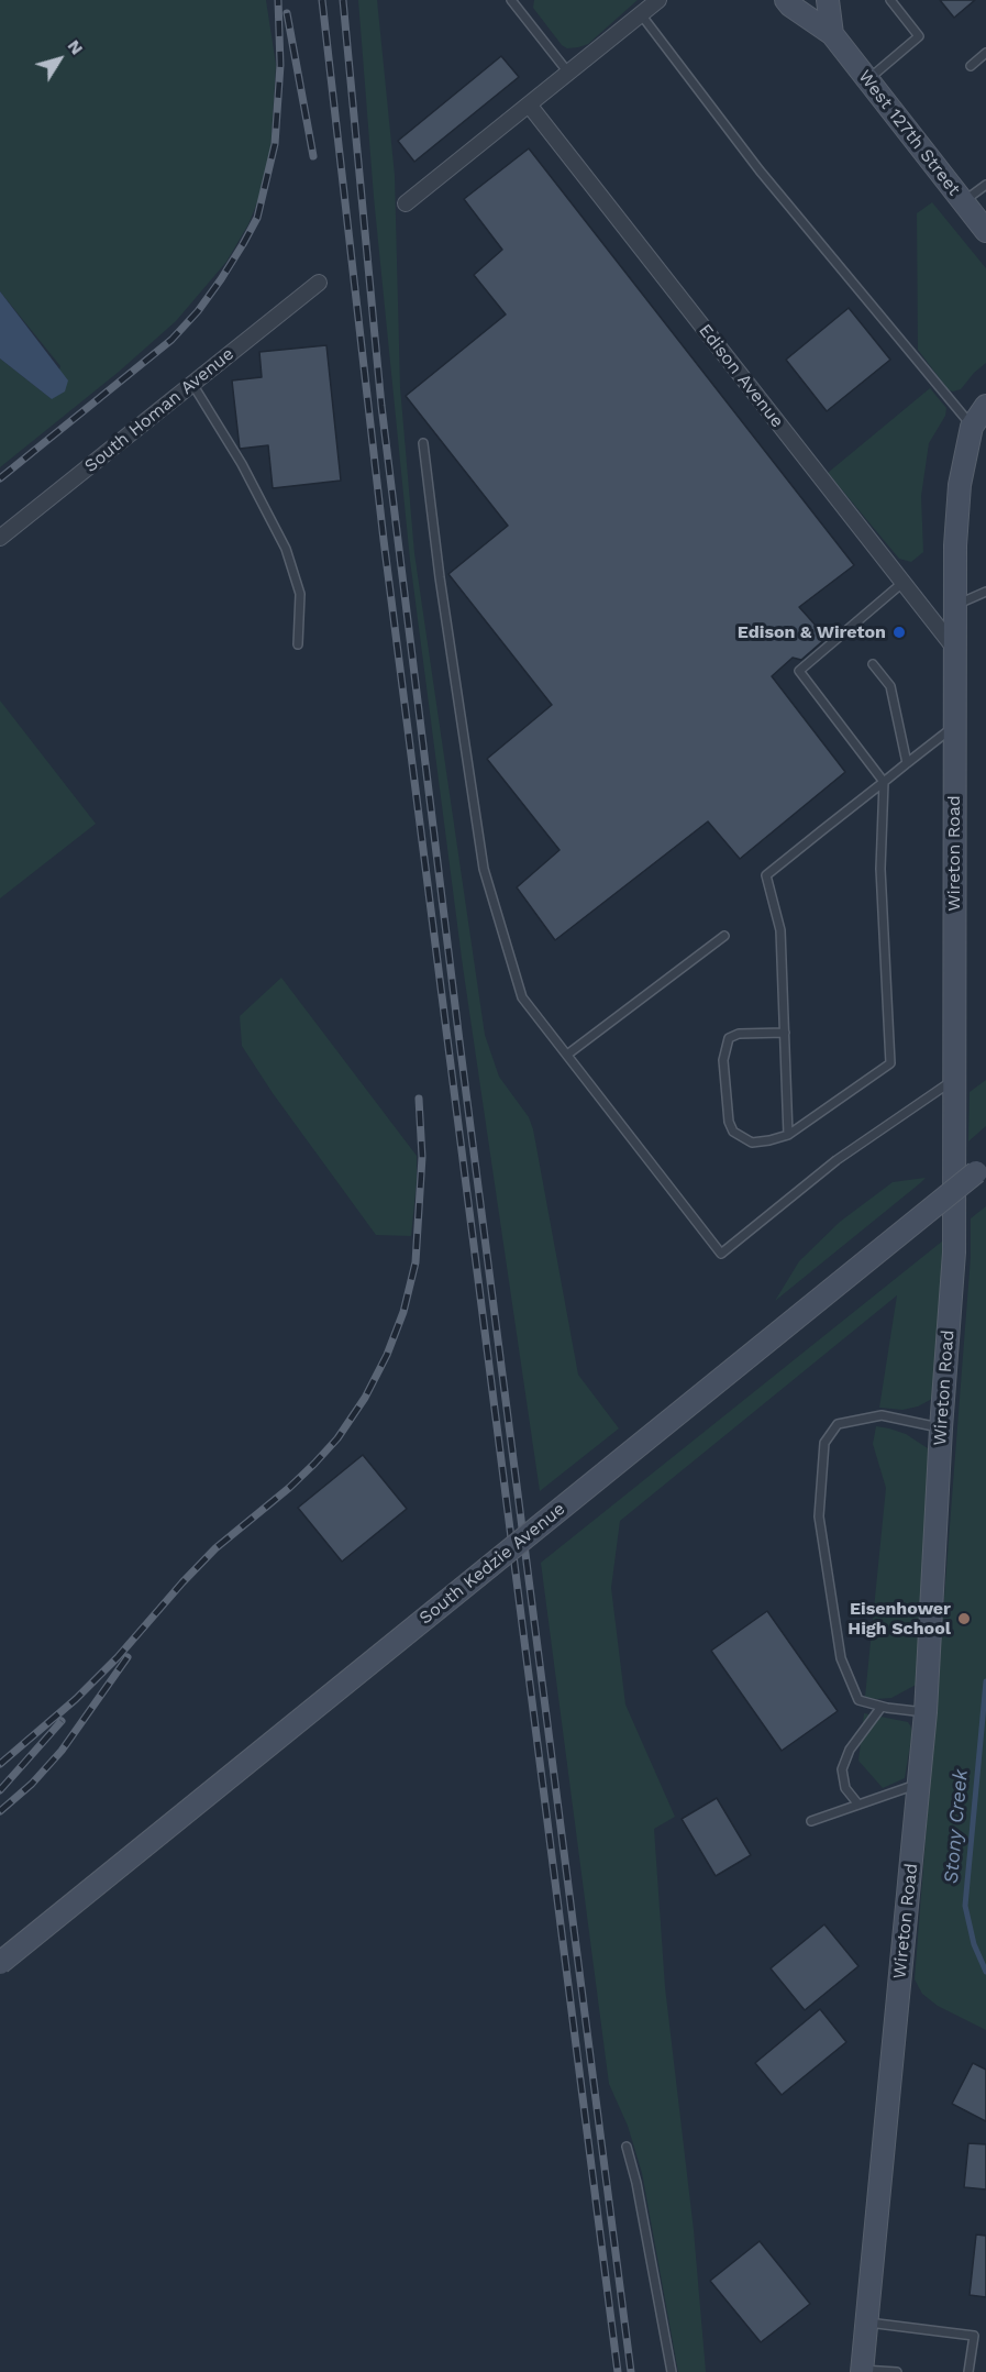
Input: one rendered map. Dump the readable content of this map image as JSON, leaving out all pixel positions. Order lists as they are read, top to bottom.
{
  "streets": {
    "street": [
      "West 127th Street",
      "Edison Avenue",
      "South Homan Avenue",
      "Wireton Road",
      "South Kedzie Avenue"
    ]
  },
  "crossings": [
    ["Edison Avenue", "Wireton Road"]
  ],
  "water": ["Stony Creek"],
  "places": ["Edison & Wireton", "Eisenhower High School"],
  "north": "top right"
}
